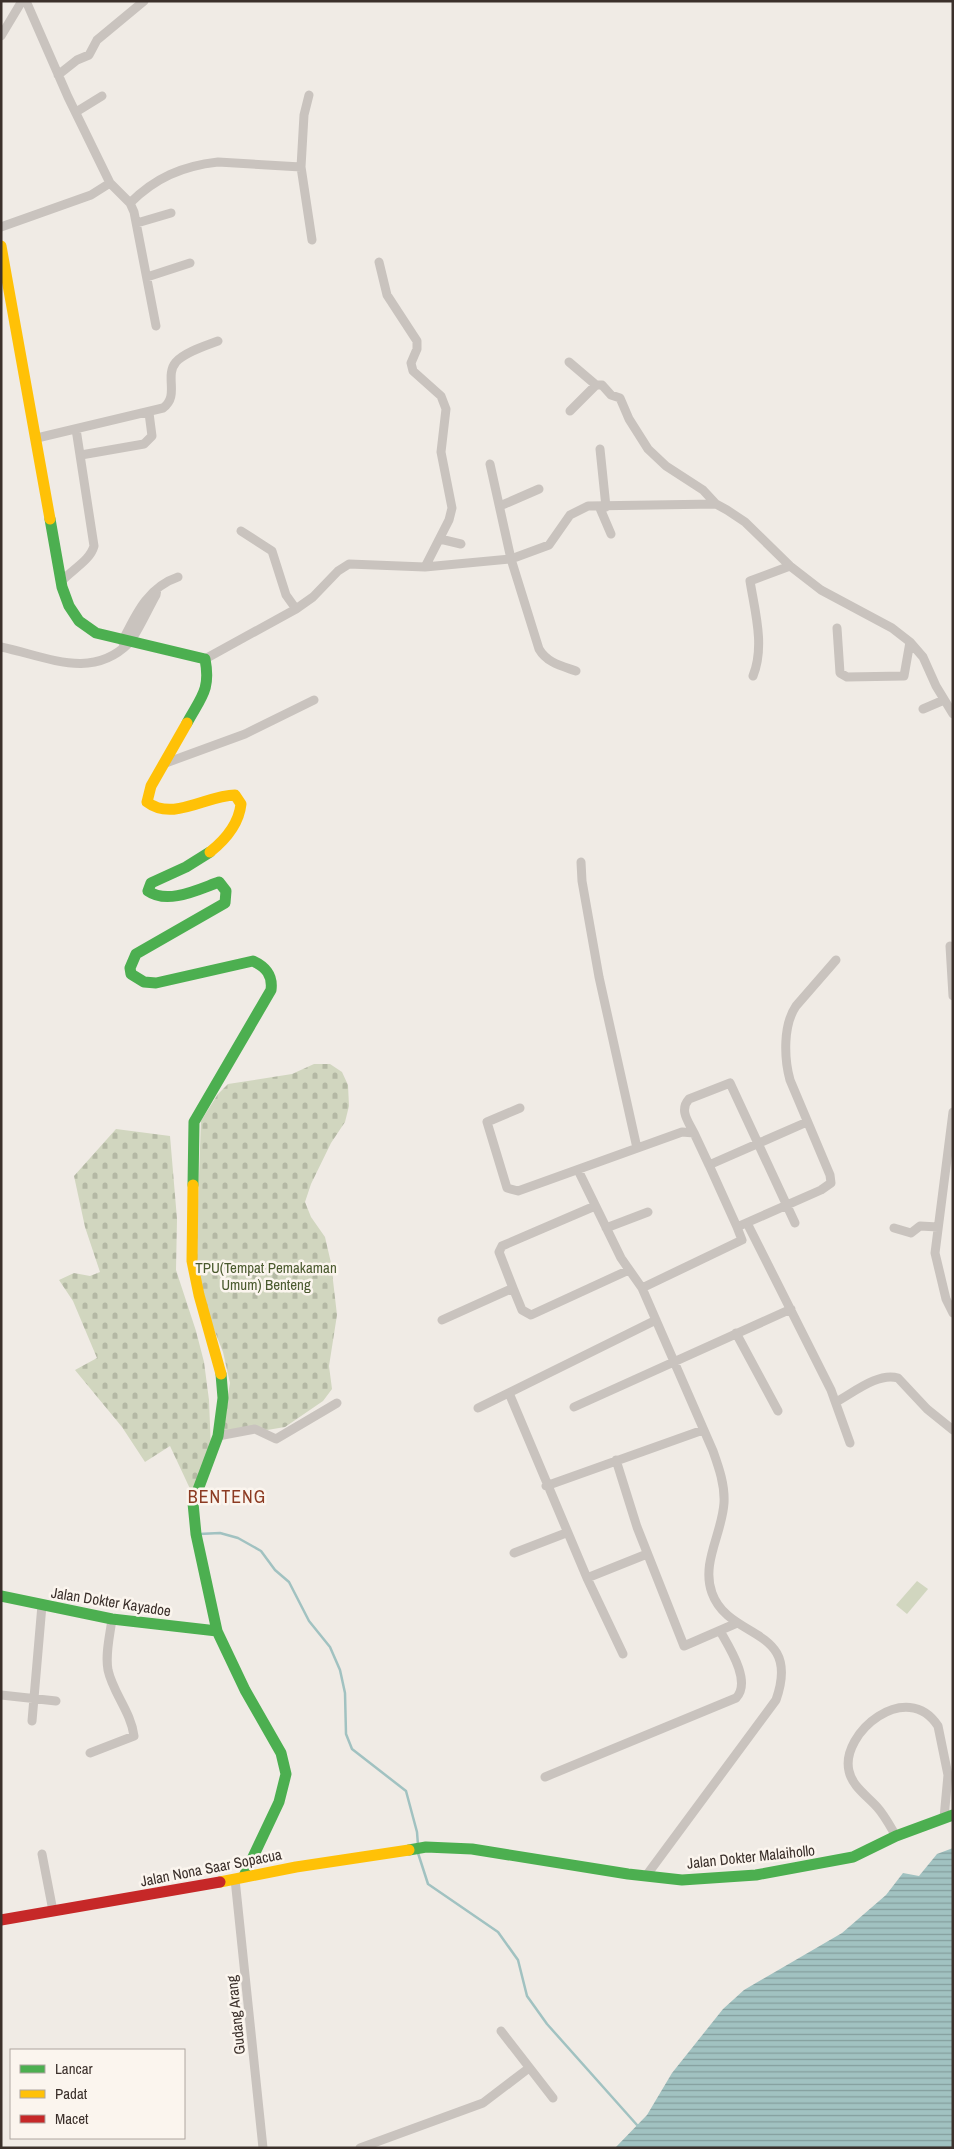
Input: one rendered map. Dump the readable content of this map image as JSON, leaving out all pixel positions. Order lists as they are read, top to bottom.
{
  "streets": {
    "street": [
      "Jalan Dokter Kayadoe",
      "Jalan Dokter Malaihollo",
      "Jalan Nona Saar Sopacua",
      "Gudang Arang"
    ]
  },
  "crossings": [
    ["Jalan Dokter Malaihollo", "Jalan Nona Saar Sopacua"],
    ["Jalan Nona Saar Sopacua", "Gudang Arang"]
  ],
  "districts": ["BENTENG"],
  "parks": ["TPU(Tempat Pemakaman Umum) Benteng"],
  "legend": ["Lancar", "Padat", "Macet"]
}
